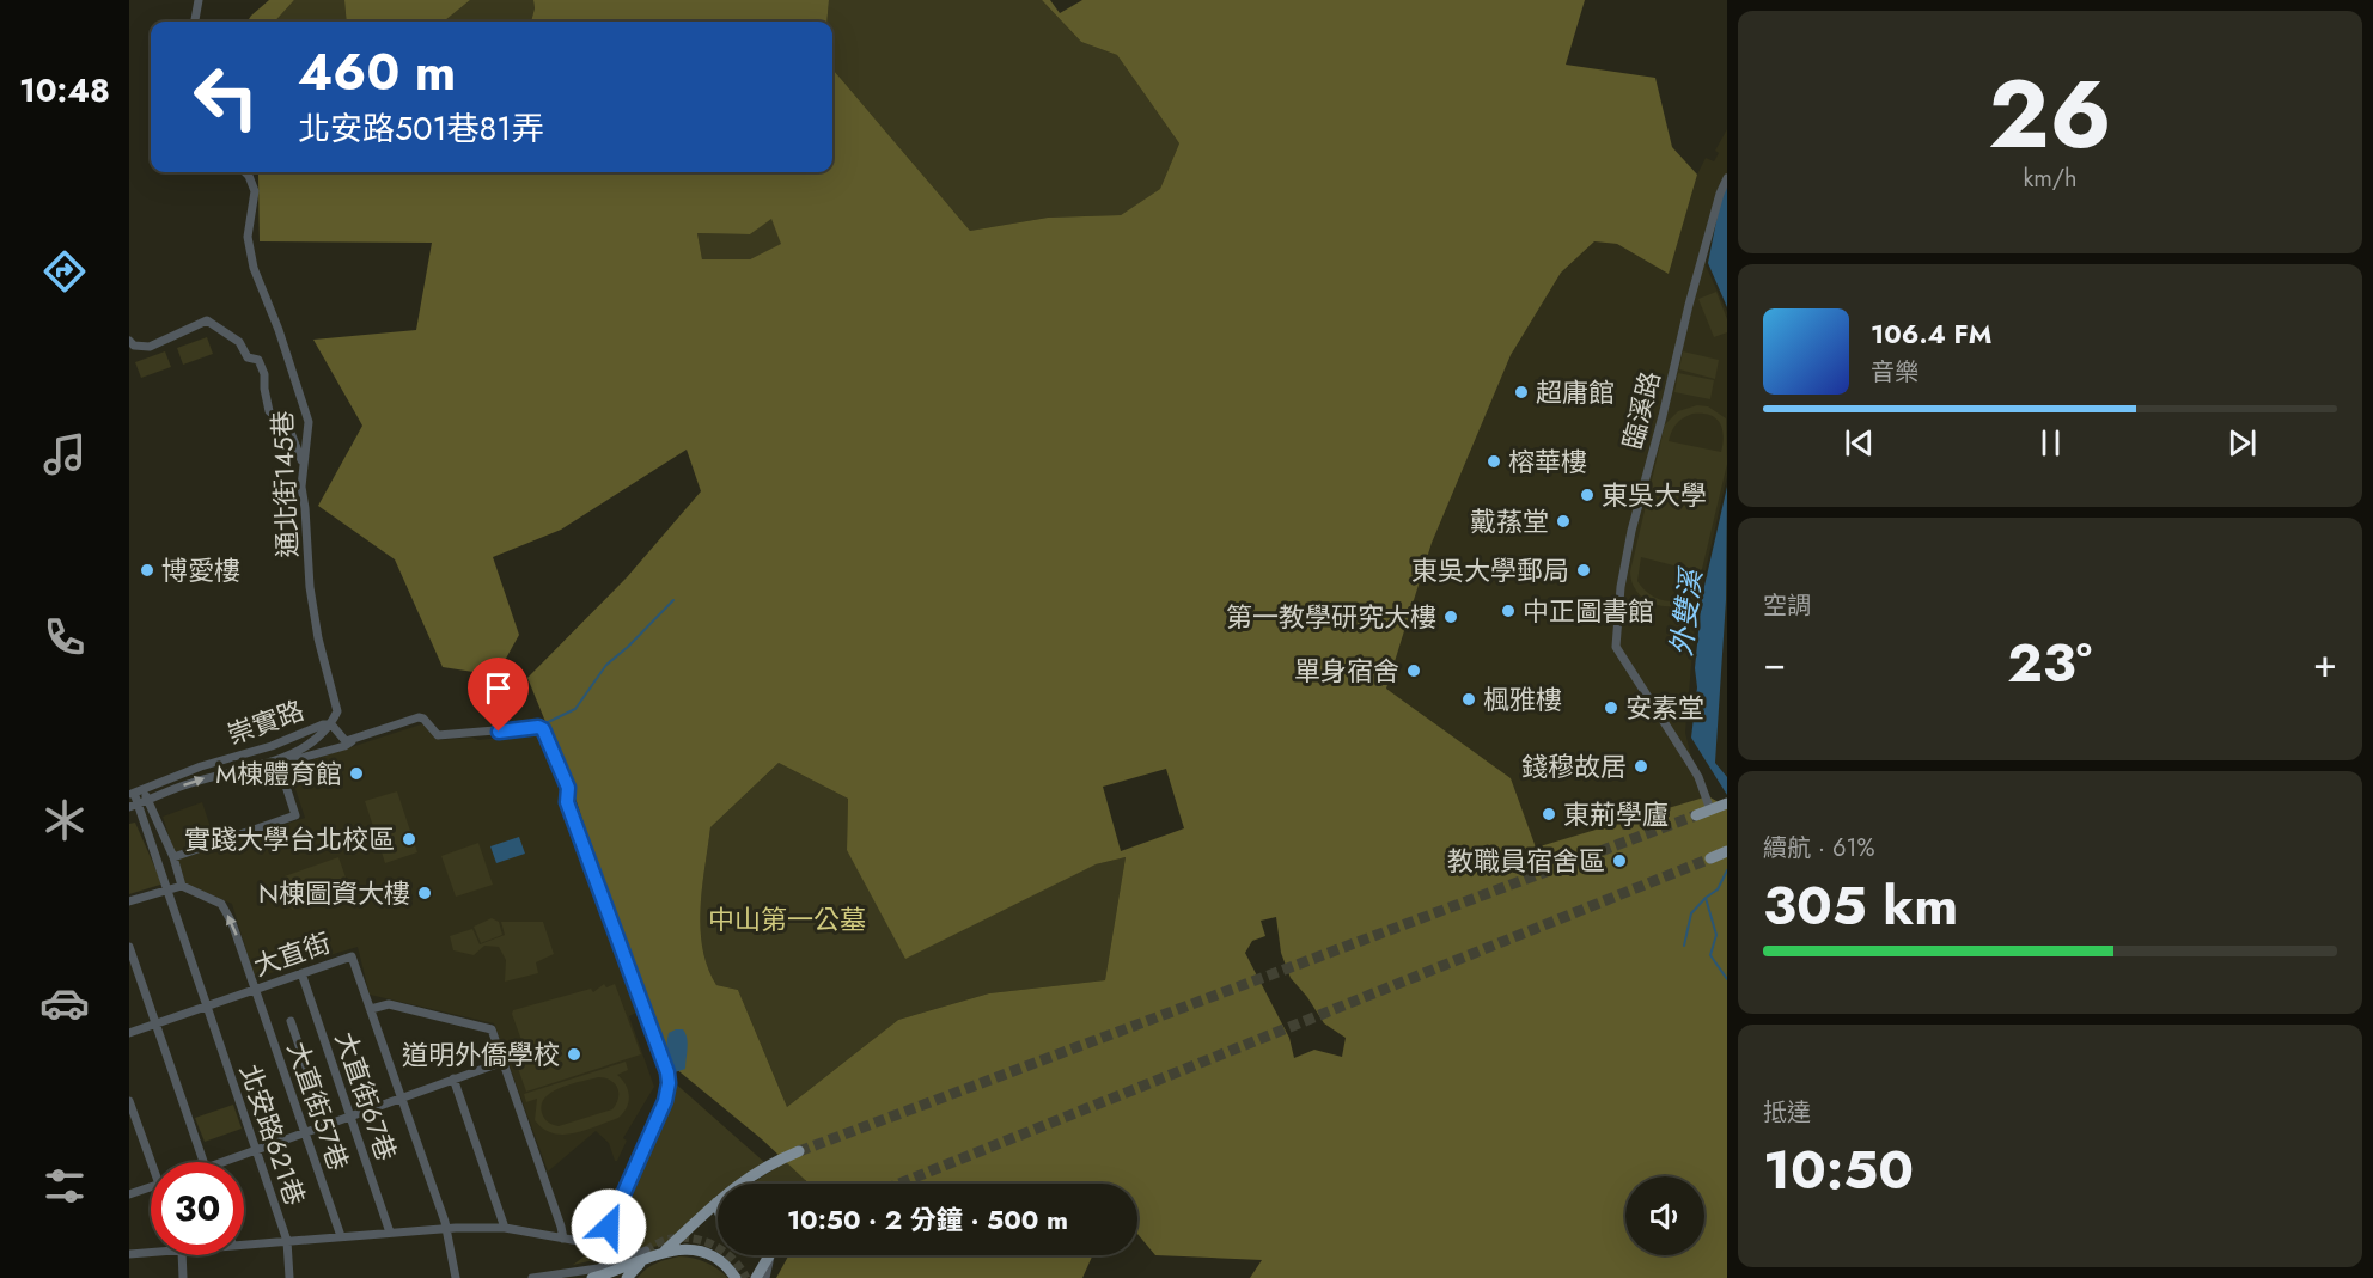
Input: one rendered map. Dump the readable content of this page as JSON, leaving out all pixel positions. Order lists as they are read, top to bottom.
{
  "streets": {
    "street": [
      "臨溪路",
      "通北街145巷",
      "崇實路",
      "大直街",
      "大直街67巷",
      "大直街57巷",
      "北安路621巷"
    ]
  },
  "crossings": [
    ["通北街145巷", "崇實路"],
    ["崇實路", "北安路621巷"],
    ["大直街", "大直街67巷"],
    ["大直街", "大直街57巷"],
    ["大直街", "北安路621巷"]
  ],
  "water": ["外雙溪"],
  "parks": ["中山第一公墓"],
  "places": [
    "超庸館",
    "榕華樓",
    "東吳大學",
    "戴蓀堂",
    "博愛樓",
    "東吳大學郵局",
    "中正圖書館",
    "第一教學研究大樓",
    "單身宿舍",
    "楓雅樓",
    "安素堂",
    "錢穆故居",
    "M棟體育館",
    "東荊學廬",
    "實踐大學台北校區",
    "教職員宿舍區",
    "N棟圖資大樓",
    "道明外僑學校"
  ],
  "page": {
    "tabs": "10:48",
    "tile": [
      ["26", "km/h"],
      "空調",
      ["續航 · 61%", "305 km"],
      ["抵達", "10:50"]
    ],
    "turn": ["460 m", "北安路501巷81弄"],
    "song": ["106.4 FM", "音樂"],
    "heat": ["−", "23°", "+"],
    "limit": "30",
    "trip": "10:50 · 2 分鐘 · 500 m"
  }
}
